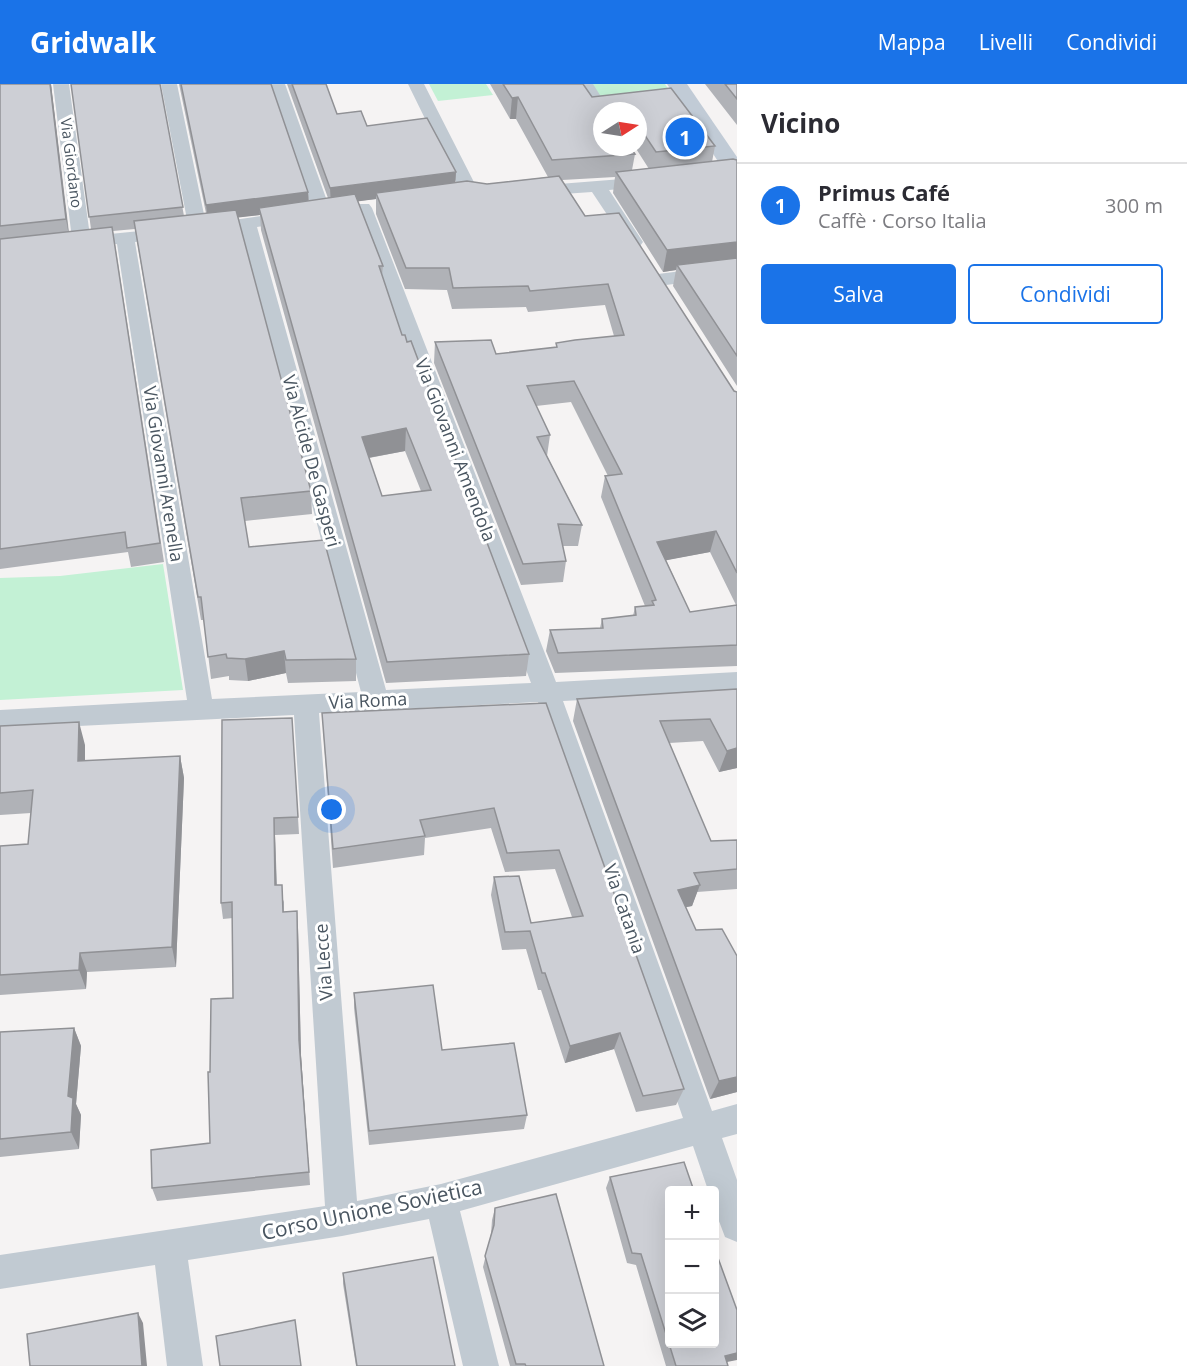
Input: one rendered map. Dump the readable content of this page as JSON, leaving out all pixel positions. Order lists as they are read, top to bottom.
{
  "streets": {
    "street": [
      "Via Giordano",
      "Via Giovanni Amendola",
      "Via Alcide De Gasperi",
      "Via Giovanni Arenella",
      "Via Roma",
      "Via Catania",
      "Via Lecce",
      "Corso Unione Sovietica"
    ]
  },
  "crossings": [
    ["Via Giovanni Amendola", "Via Roma"],
    ["Via Giovanni Amendola", "Via Catania"],
    ["Via Alcide De Gasperi", "Via Roma"],
    ["Via Giovanni Arenella", "Via Roma"],
    ["Via Roma", "Via Catania"],
    ["Via Roma", "Via Lecce"],
    ["Via Catania", "Corso Unione Sovietica"],
    ["Via Lecce", "Corso Unione Sovietica"]
  ],
  "north": "right",
  "page": {
    "header": "Gridwalk",
    "nav": ["Mappa", "Livelli", "Condividi"],
    "heading": "Vicino",
    "pins": "1",
    "list": [
      {
        "mark": "1",
        "name": "Primus Café",
        "note": "Caffè · Corso Italia",
        "value": "300 m"
      }
    ],
    "buttons": ["Salva", "Condividi"],
    "map_buttons": ["+", "−"]
  }
}
